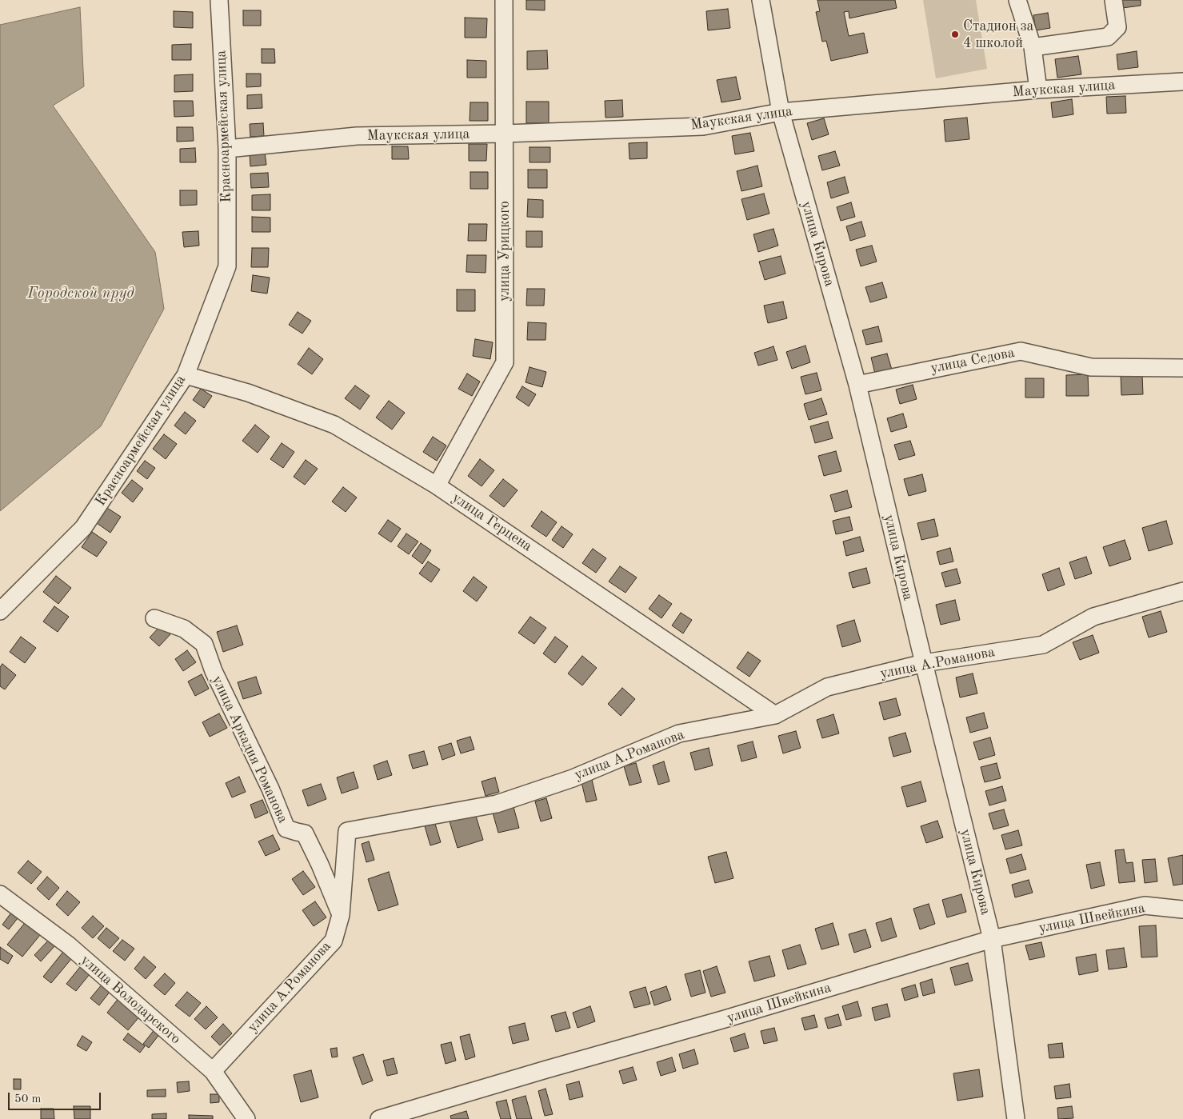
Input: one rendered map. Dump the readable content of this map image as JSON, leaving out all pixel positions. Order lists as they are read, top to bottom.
{
  "streets": {
    "street": [
      "Маукская улица",
      "Красноармейская улица",
      "улица Кирова",
      "улица Урицкого",
      "улица Седова",
      "улица Герцена",
      "улица А.Романова",
      "улица Аркадия Романова",
      "улица Швейкина",
      "улица Володарского"
    ]
  },
  "crossings": [
    ["Маукская улица", "Красноармейская улица"],
    ["Маукская улица", "улица Кирова"],
    ["Маукская улица", "улица Урицкого"],
    ["Красноармейская улица", "улица Герцена"],
    ["улица Кирова", "улица Седова"],
    ["улица Кирова", "улица А.Романова"],
    ["улица Кирова", "улица Швейкина"],
    ["улица Урицкого", "улица Герцена"],
    ["улица Герцена", "улица А.Романова"],
    ["улица А.Романова", "улица Аркадия Романова"],
    ["улица А.Романова", "улица Володарского"]
  ],
  "water": ["Городской пруд"],
  "places": ["Стадион за 4 школой"],
  "scale_bar": "50 m"
}
